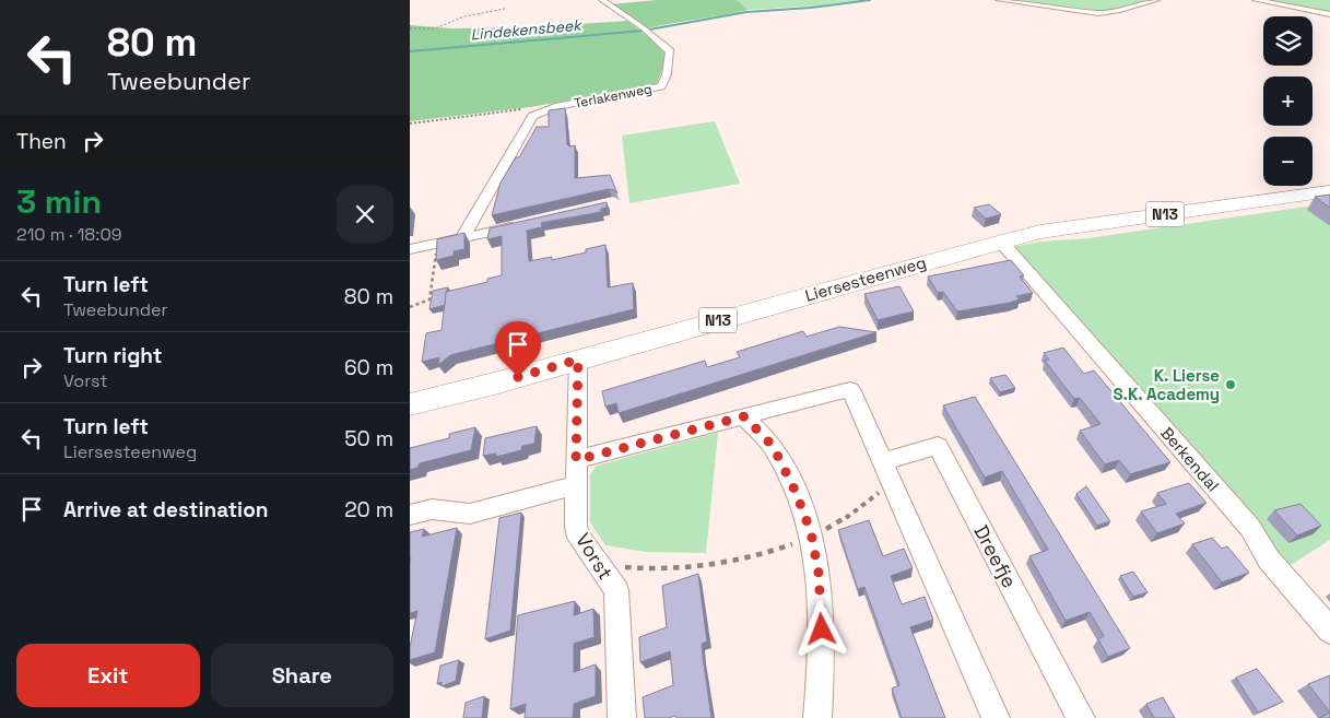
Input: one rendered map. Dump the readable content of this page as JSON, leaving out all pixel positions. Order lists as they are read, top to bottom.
{
  "streets": {
    "main road": ["N13", "Liersesteenweg"],
    "street": [
      "Terlakenweg",
      "Berkendal",
      "Vorst",
      "Dreefje"
    ]
  },
  "crossings": [
    ["Liersesteenweg", "Berkendal"],
    ["Liersesteenweg", "Vorst"]
  ],
  "water": ["Lindekensbeek"],
  "places": ["K. Lierse S.K. Academy"],
  "page": {
    "turn": ["80 m", "Tweebunder"],
    "map_buttons": ["+", "−"],
    "then": "Then",
    "heading": ["3 min", "210 m · 18:09"],
    "list": [
      {
        "name": "Turn left",
        "note": "Tweebunder",
        "value": "80 m"
      },
      {
        "name": "Turn right",
        "note": "Vorst",
        "value": "60 m"
      },
      {
        "name": "Turn left",
        "note": "Liersesteenweg",
        "value": "50 m"
      },
      {
        "name": "Arrive at destination",
        "value": "20 m"
      }
    ],
    "buttons": ["Exit", "Share"]
  }
}
